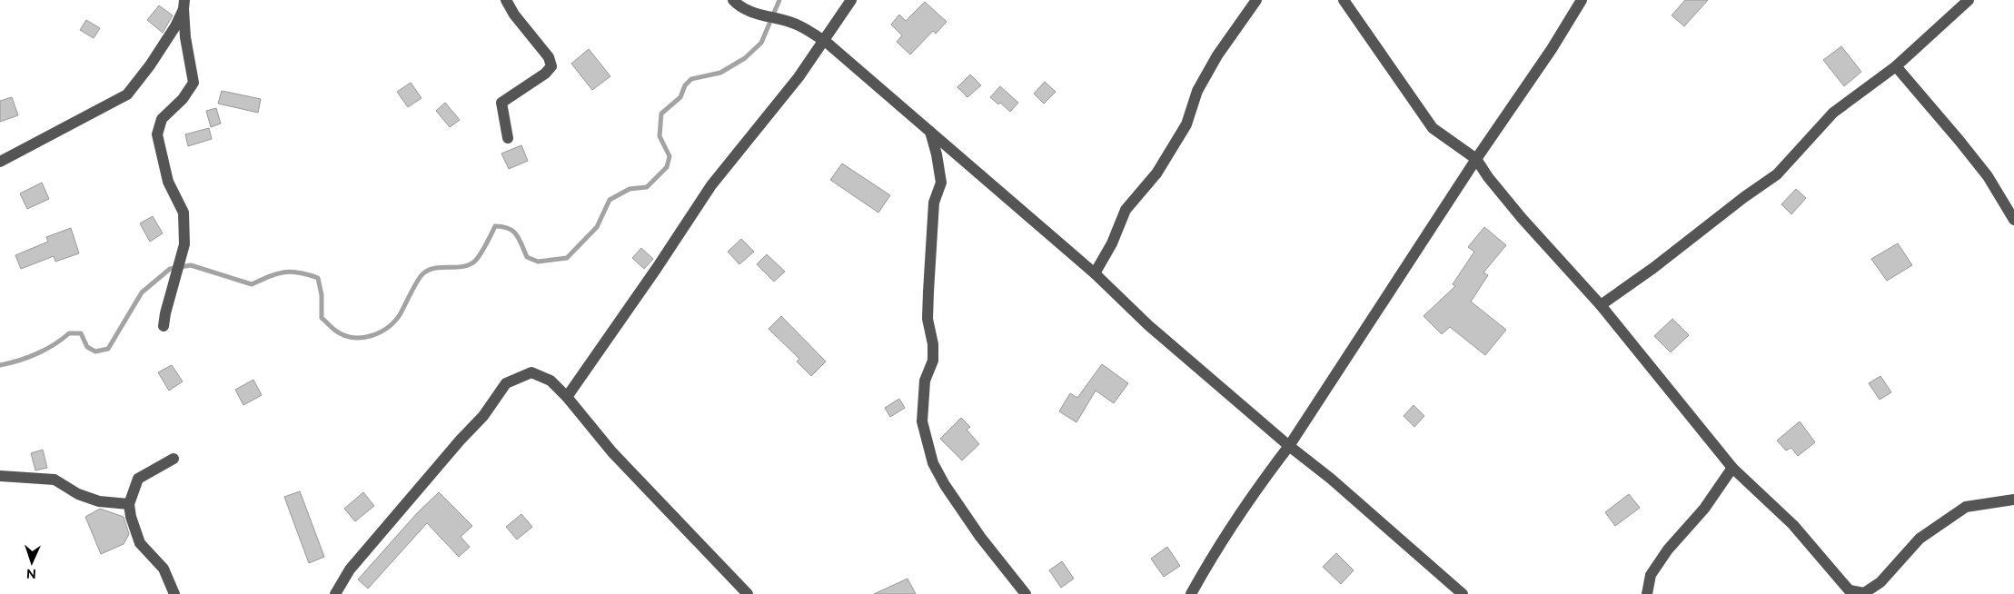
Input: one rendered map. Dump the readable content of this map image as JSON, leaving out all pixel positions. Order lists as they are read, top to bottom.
{
  "north": "bottom"
}
